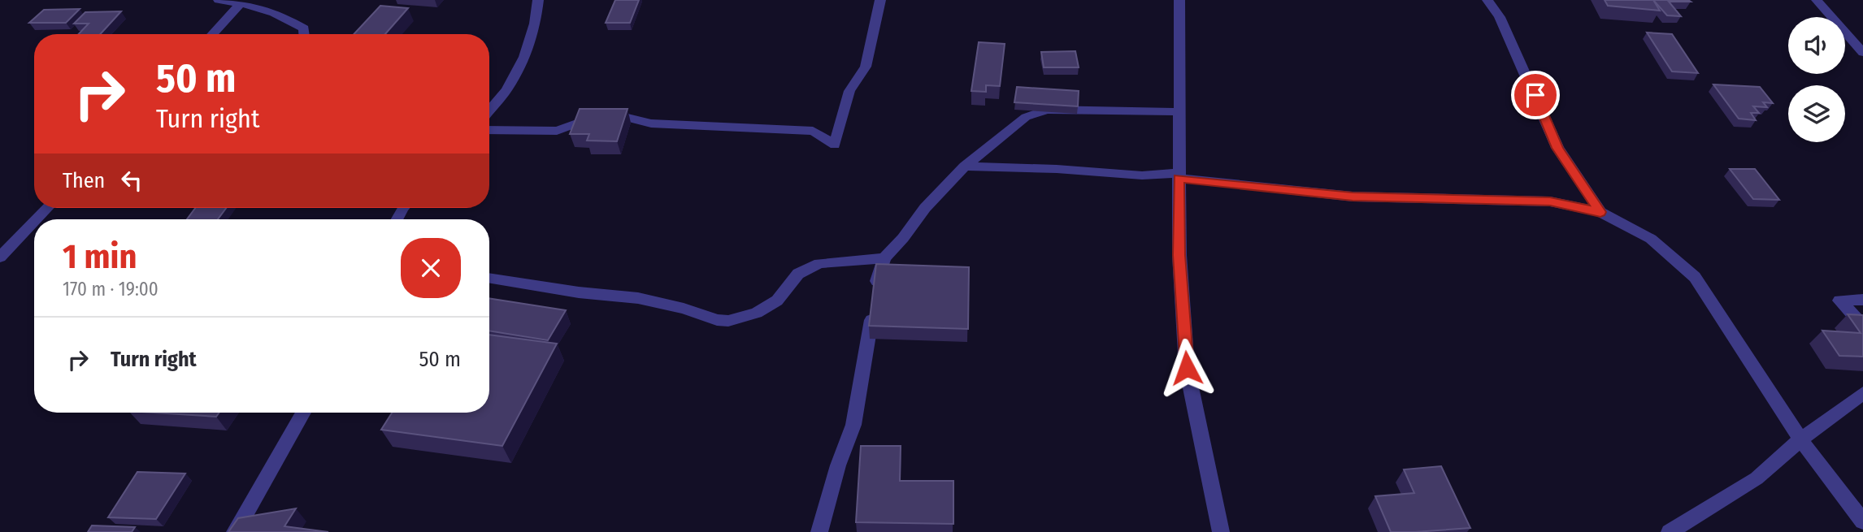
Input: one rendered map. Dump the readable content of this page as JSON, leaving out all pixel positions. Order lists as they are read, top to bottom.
{
  "page": {
    "turn": ["50 m", "Turn right"],
    "then": "Then",
    "heading": ["1 min", "170 m · 19:00"],
    "list": [
      {
        "name": "Turn right",
        "value": "50 m"
      }
    ]
  }
}
